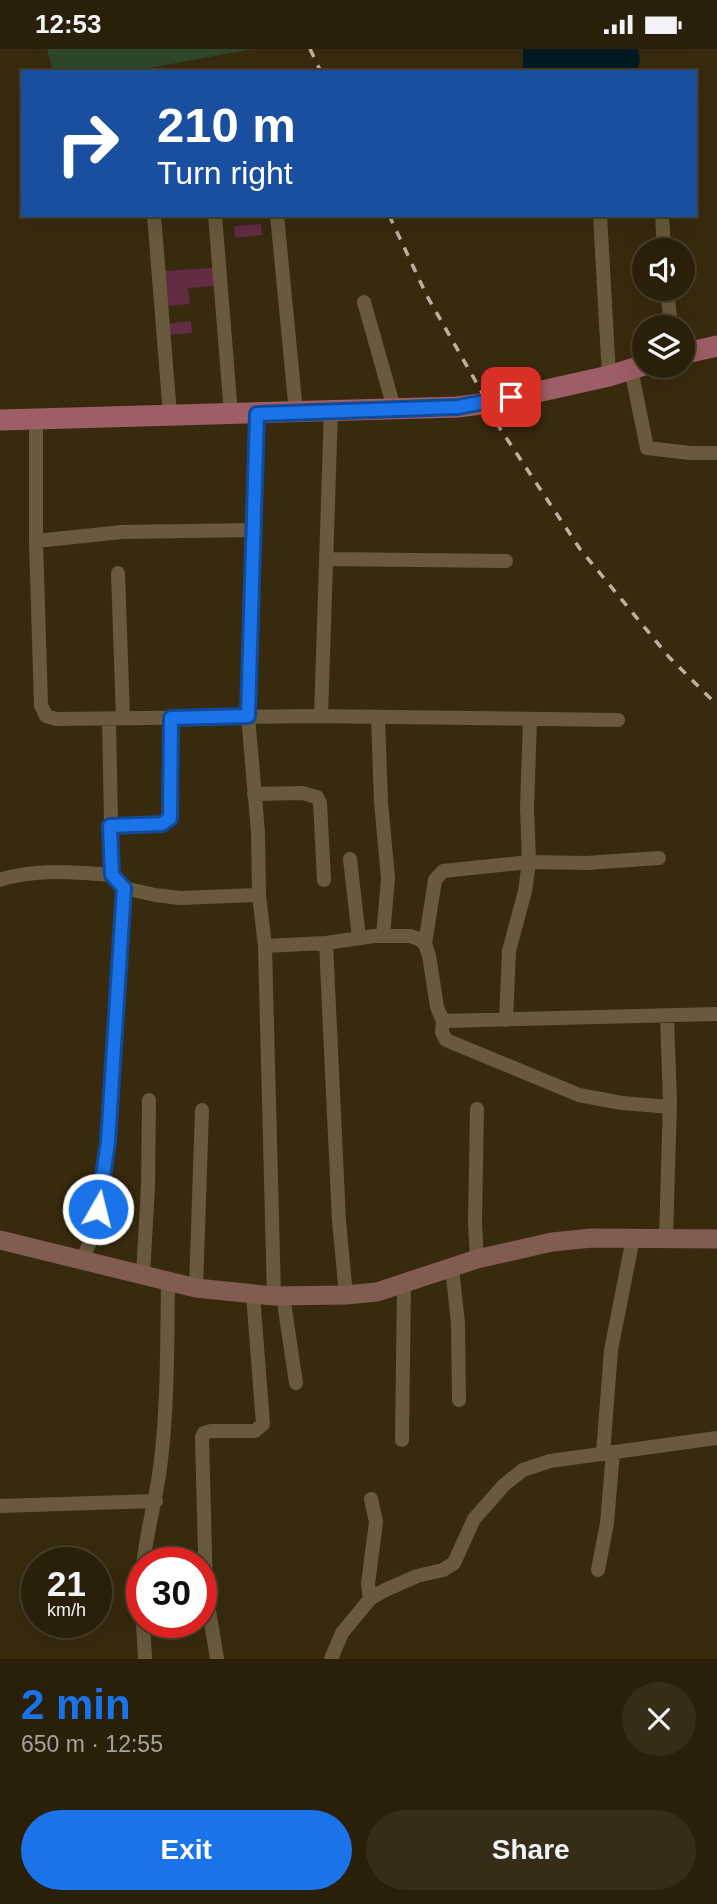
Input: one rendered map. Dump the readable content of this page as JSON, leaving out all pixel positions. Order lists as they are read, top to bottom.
{
  "page": {
    "status": "12:53",
    "turn": ["210 m", "Turn right"],
    "speed": "21 km/h",
    "limit": "30",
    "heading": ["2 min", "650 m · 12:55"],
    "buttons": ["Exit", "Share"]
  }
}
